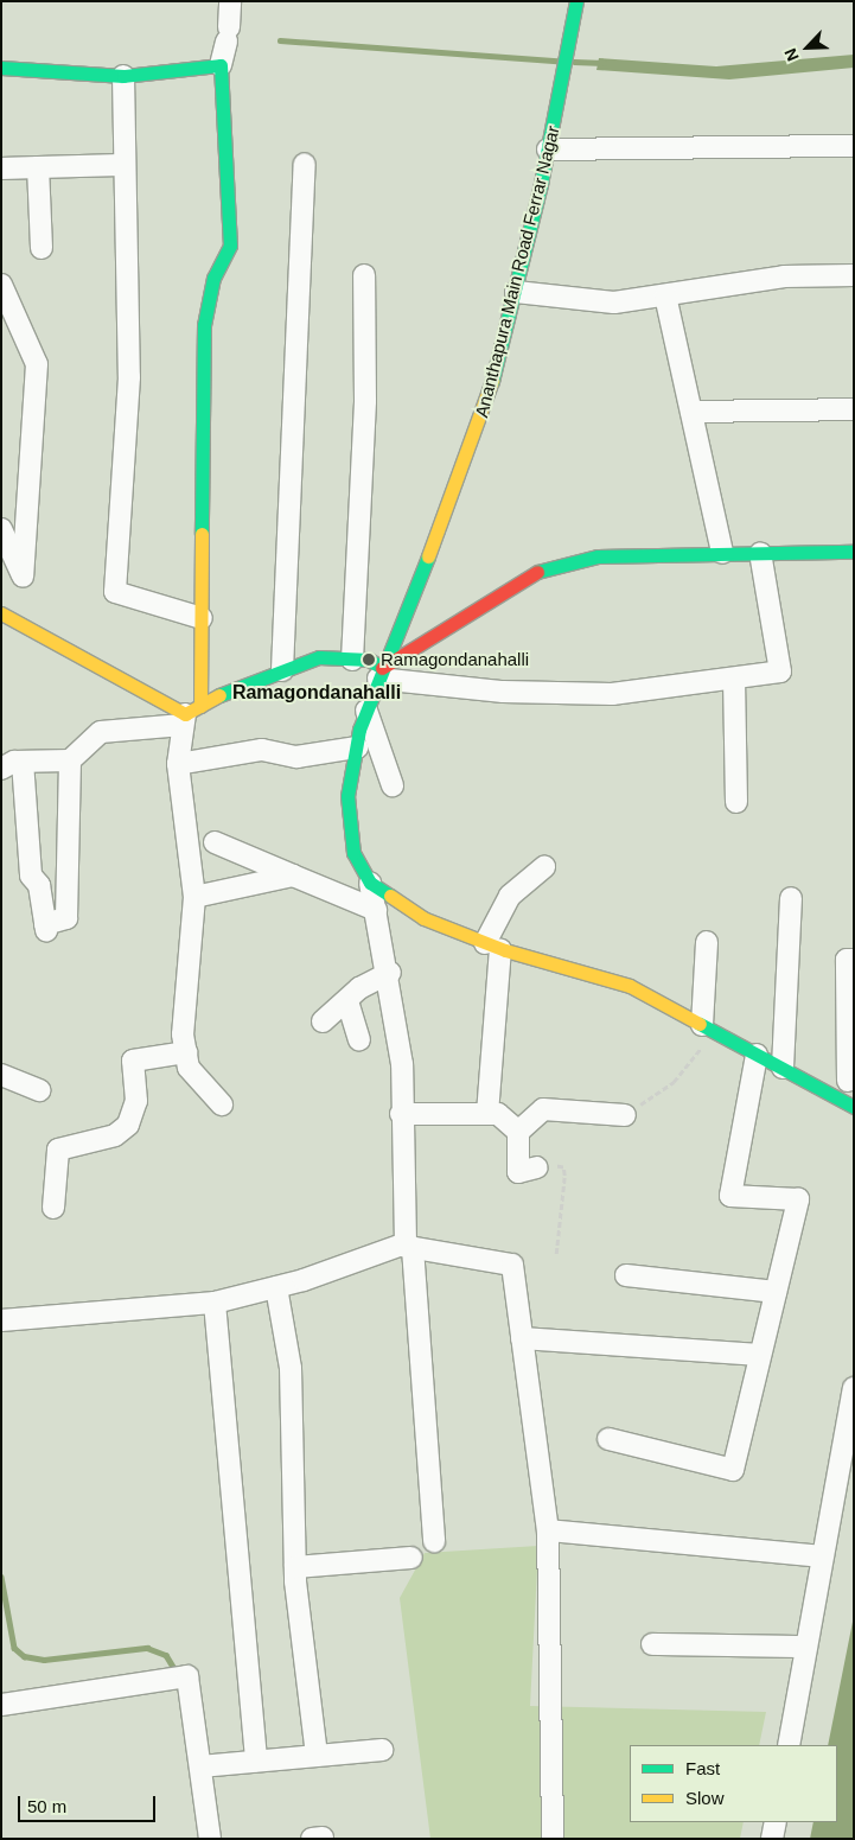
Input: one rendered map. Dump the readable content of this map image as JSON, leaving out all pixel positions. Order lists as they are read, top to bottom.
{
  "streets": {
    "street": ["Ananthapura Main Road Ferrar Nagar"]
  },
  "districts": ["Ramagondanahalli"],
  "places": ["Ramagondanahalli"],
  "legend": ["Fast", "Slow"],
  "scale_bar": "50 m",
  "north": "bottom left"
}
